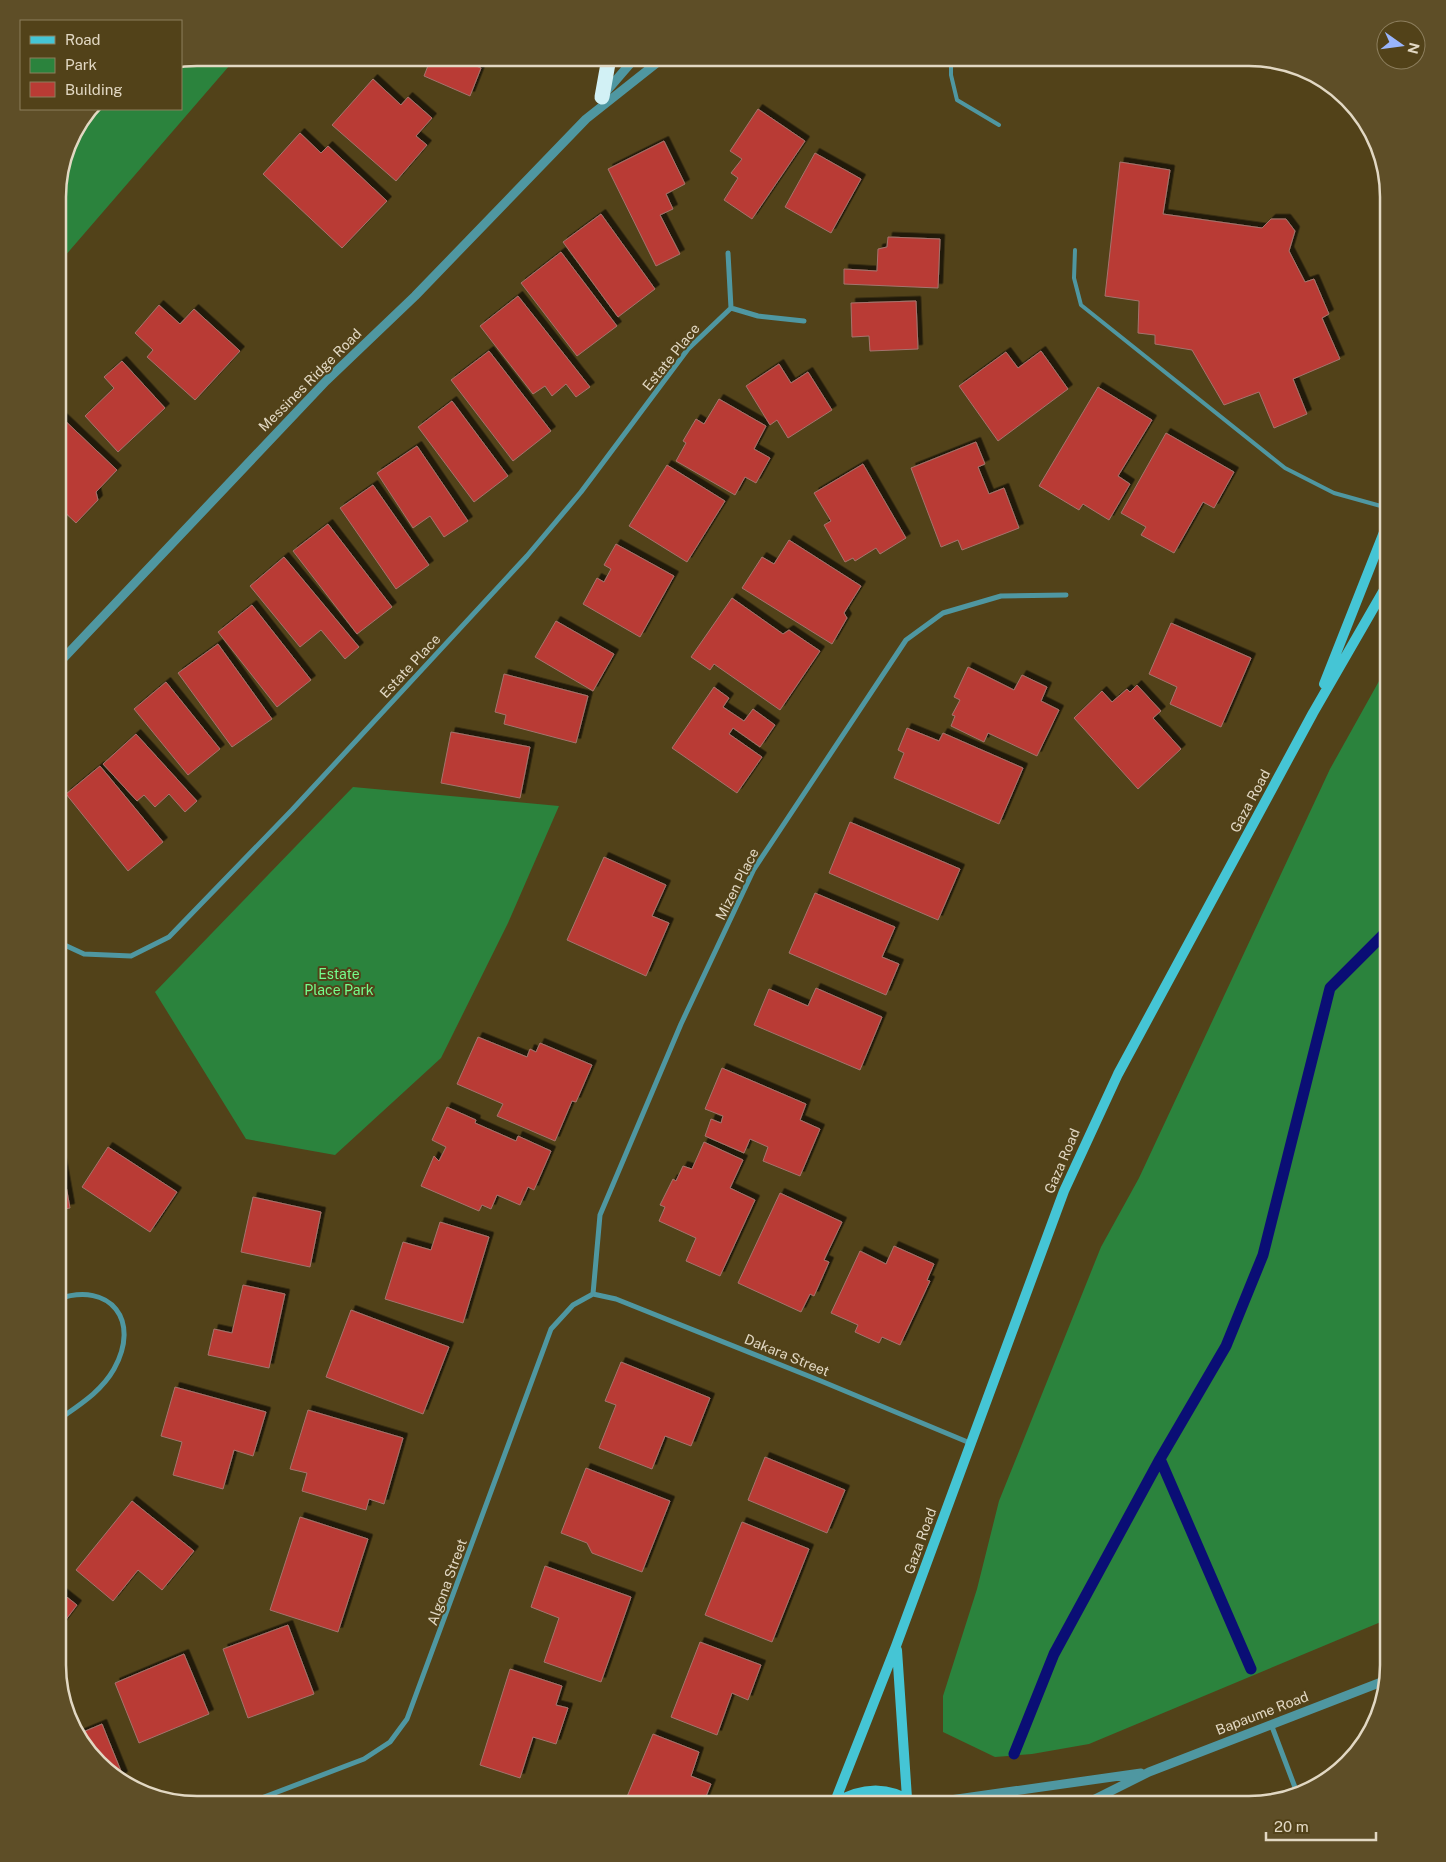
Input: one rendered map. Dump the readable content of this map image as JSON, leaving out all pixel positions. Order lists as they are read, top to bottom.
{
  "streets": {
    "main road": ["Gaza Road"],
    "street": [
      "Estate Place",
      "Messines Ridge Road",
      "Mizen Place",
      "Dakara Street",
      "Algona Street",
      "Bapaume Road"
    ]
  },
  "crossings": [
    ["Gaza Road", "Dakara Street"],
    ["Mizen Place", "Dakara Street"],
    ["Mizen Place", "Algona Street"],
    ["Dakara Street", "Algona Street"]
  ],
  "parks": ["Estate Place Park"],
  "legend": ["Road", "Park", "Building"],
  "scale_bar": "20 m",
  "north": "right"
}
